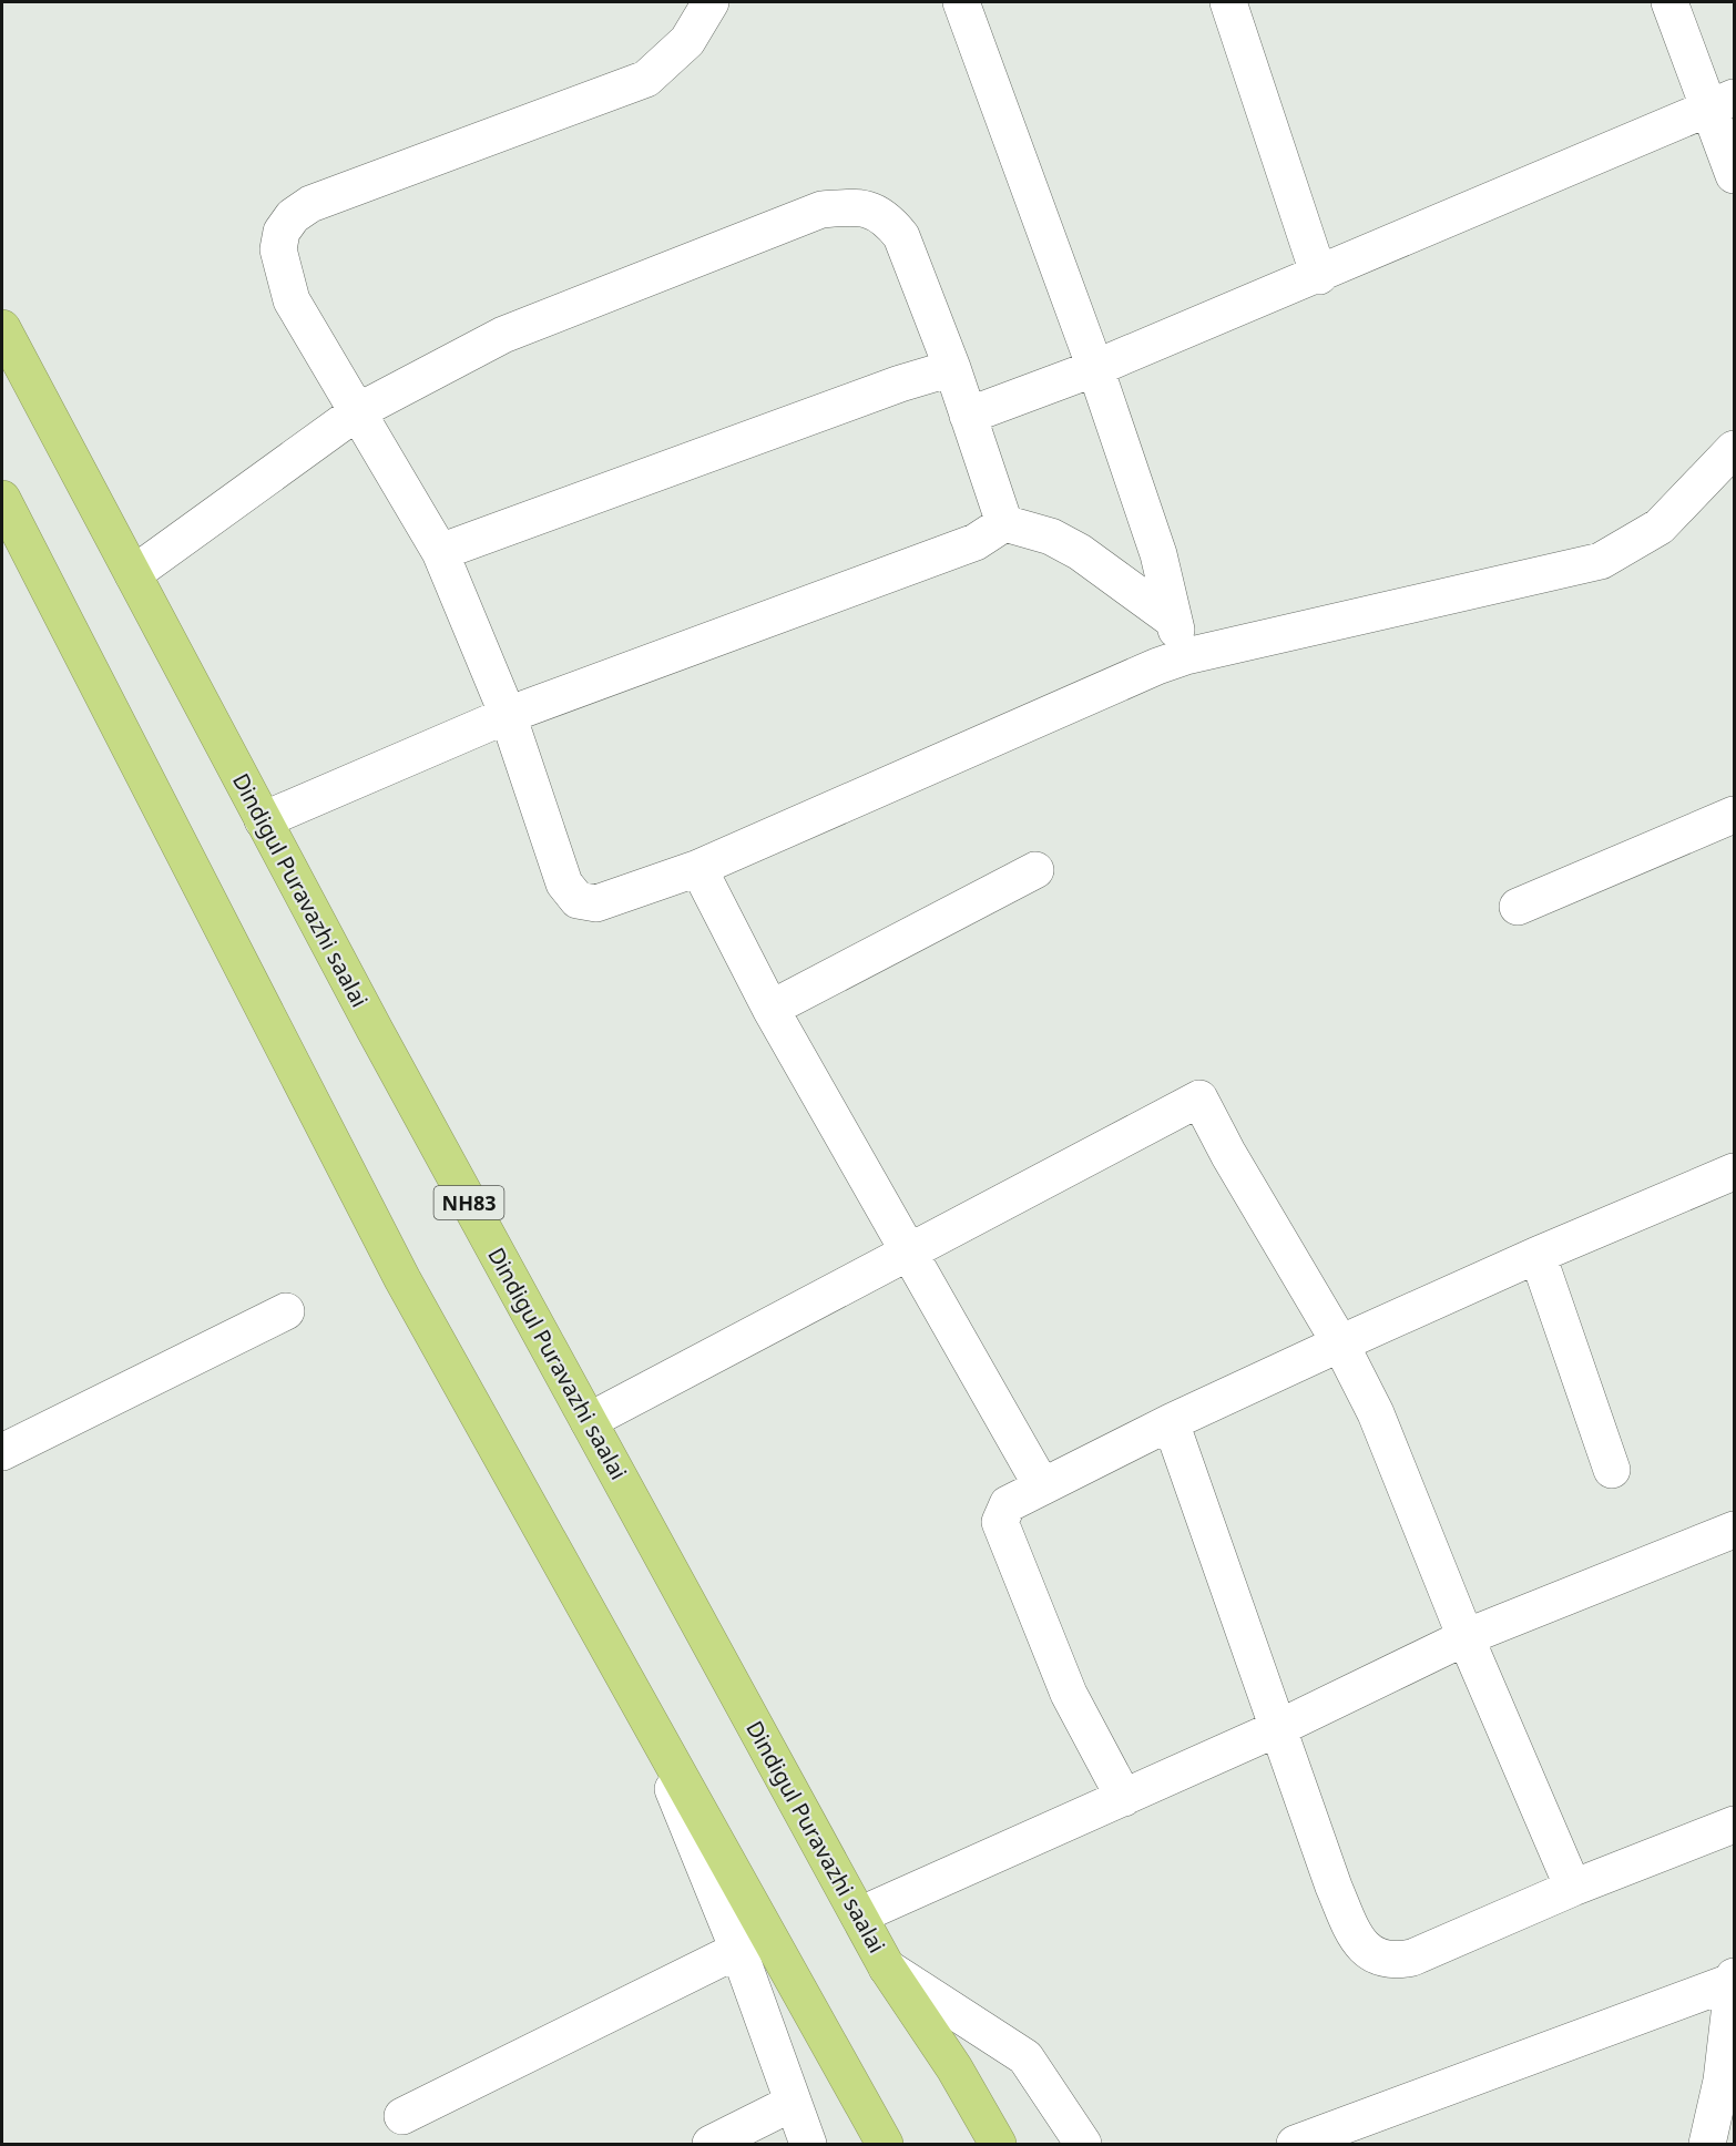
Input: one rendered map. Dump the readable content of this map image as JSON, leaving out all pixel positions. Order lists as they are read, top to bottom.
{
  "streets": {
    "highway": ["Dindigul Puravazhi saalai", "NH83"]
  }
}
